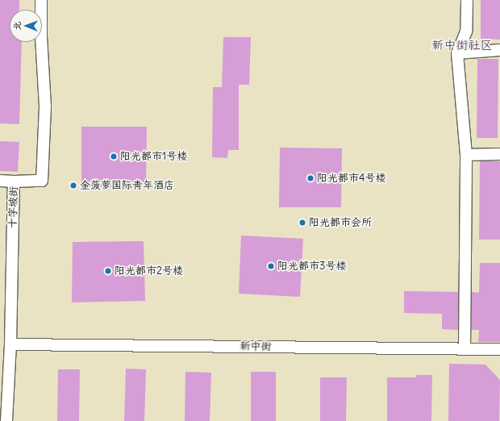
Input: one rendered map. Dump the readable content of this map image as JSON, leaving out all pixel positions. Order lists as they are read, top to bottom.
{
  "streets": {
    "street": ["十字坡街", "新中街"]
  },
  "crossings": [
    ["十字坡街", "新中街"]
  ],
  "districts": ["新中街社区"],
  "places": [
    "阳光都市1号楼",
    "阳光都市4号楼",
    "金菠萝国际青年酒店",
    "阳光都市会所",
    "阳光都市3号楼",
    "阳光都市2号楼"
  ],
  "north": "left"
}
